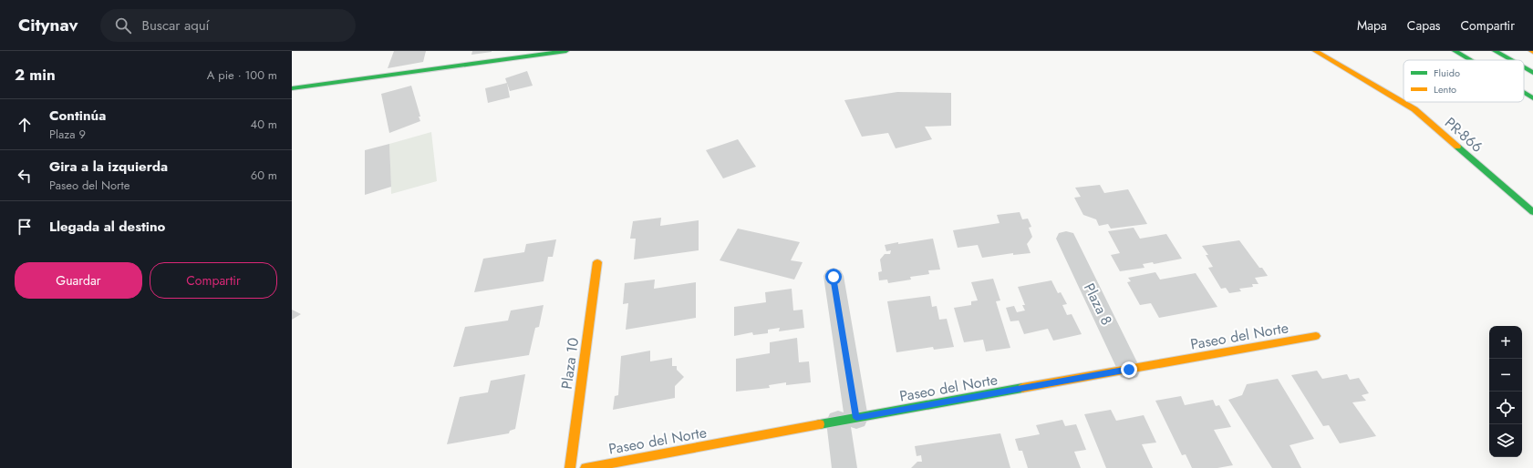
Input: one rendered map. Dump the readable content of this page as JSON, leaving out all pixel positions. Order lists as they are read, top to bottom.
{
  "streets": {
    "main road": ["PR-866", "Paseo del Norte", "Plaza 10"],
    "street": ["Plaza 8"]
  },
  "crossings": [
    ["Plaza 8", "Paseo del Norte"]
  ],
  "legend": ["Fluido", "Lento"],
  "page": {
    "header": "Citynav",
    "search": "Buscar aquí",
    "nav": ["Mapa", "Capas", "Compartir"],
    "heading": ["2 min", "A pie · 100 m"],
    "list": [
      ["Continúa", "Plaza 9", "40 m"],
      ["Gira a la izquierda", "Paseo del Norte", "60 m"],
      "Llegada al destino"
    ],
    "buttons": ["Guardar", "Compartir"],
    "map_buttons": ["+", "−"]
  }
}
